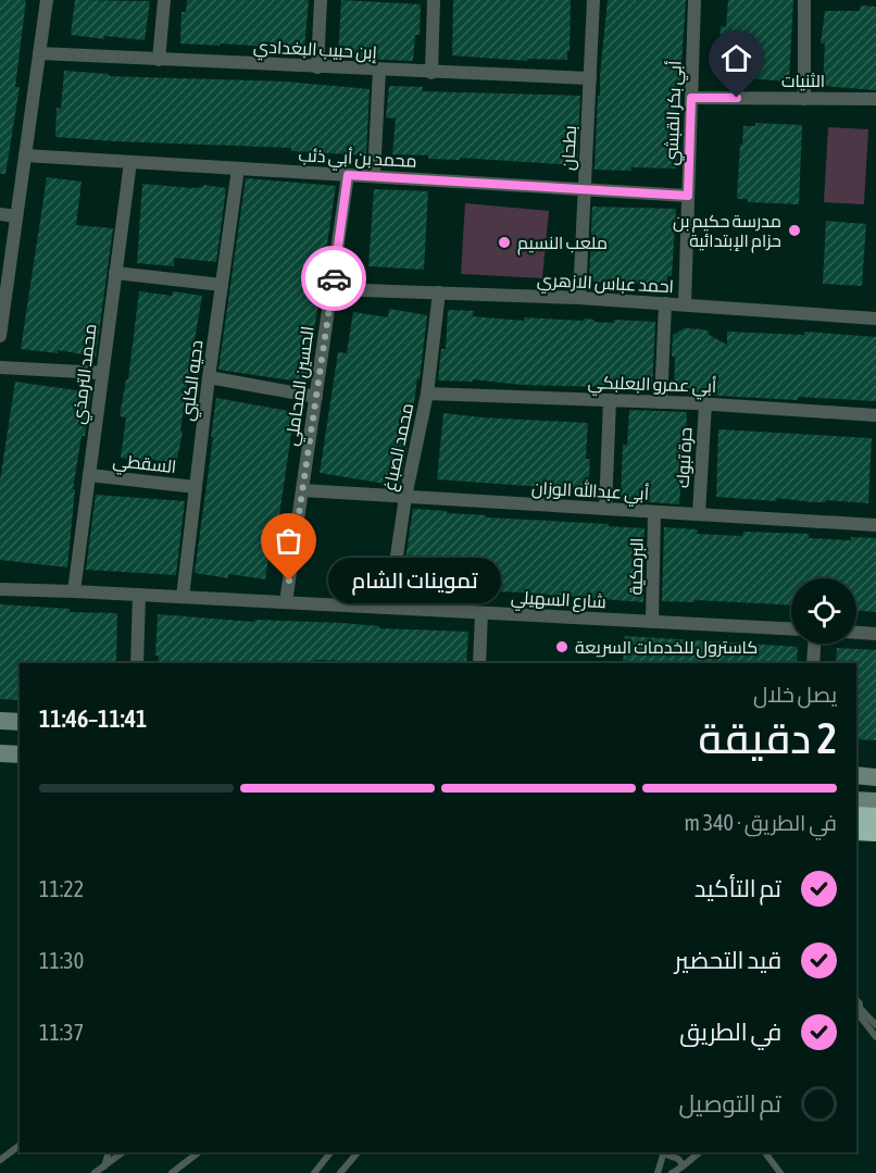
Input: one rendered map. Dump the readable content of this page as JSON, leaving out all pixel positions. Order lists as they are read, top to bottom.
{
  "streets": {
    "street": [
      "إبن حبيب البغدادي",
      "الثنيات",
      "أبي بكر القبشي",
      "بطحان",
      "محمد بن أبي ذئب",
      "احمد عباس الازهري",
      "محمد الترمذي",
      "دحيه الكلبي",
      "أبي عمرو البعلبكي",
      "الحسين المحاملي",
      "محمد الصباغ",
      "حرة تبوك",
      "السقطي",
      "أبي عبدالله الوزان",
      "البرمكية",
      "شارع السهيلي"
    ]
  },
  "crossings": [
    ["إبن حبيب البغدادي", "بطحان"],
    ["الثنيات", "أبي بكر القبشي"],
    ["أبي بكر القبشي", "محمد بن أبي ذئب"],
    ["أبي بكر القبشي", "احمد عباس الازهري"],
    ["بطحان", "محمد بن أبي ذئب"],
    ["بطحان", "احمد عباس الازهري"],
    ["محمد بن أبي ذئب", "محمد الترمذي"],
    ["محمد بن أبي ذئب", "دحيه الكلبي"],
    ["محمد بن أبي ذئب", "الحسين المحاملي"],
    ["احمد عباس الازهري", "الحسين المحاملي"],
    ["احمد عباس الازهري", "محمد الصباغ"],
    ["محمد الترمذي", "السقطي"],
    ["محمد الترمذي", "شارع السهيلي"],
    ["دحيه الكلبي", "السقطي"],
    ["دحيه الكلبي", "شارع السهيلي"],
    ["أبي عمرو البعلبكي", "محمد الصباغ"],
    ["أبي عمرو البعلبكي", "حرة تبوك"],
    ["الحسين المحاملي", "أبي عبدالله الوزان"],
    ["الحسين المحاملي", "شارع السهيلي"],
    ["محمد الصباغ", "أبي عبدالله الوزان"],
    ["محمد الصباغ", "شارع السهيلي"],
    ["حرة تبوك", "أبي عبدالله الوزان"],
    ["أبي عبدالله الوزان", "البرمكية"],
    ["البرمكية", "شارع السهيلي"]
  ],
  "places": [
    "مدرسة حكيم بن حزام الإبتدائية",
    "ملعب النسيم",
    "تموينات الشام",
    "كاسترول للخدمات السريعة"
  ],
  "page": {
    "bubble": "تموينات الشام",
    "heading": ["2 دقيقة", "يصل خلال", "11:41–11:46"],
    "bar": "في الطريق · 340 m",
    "list": [
      ["تم التأكيد", "11:22"],
      ["قيد التحضير", "11:30"],
      ["في الطريق", "11:37"],
      "تم التوصيل"
    ]
  }
}
